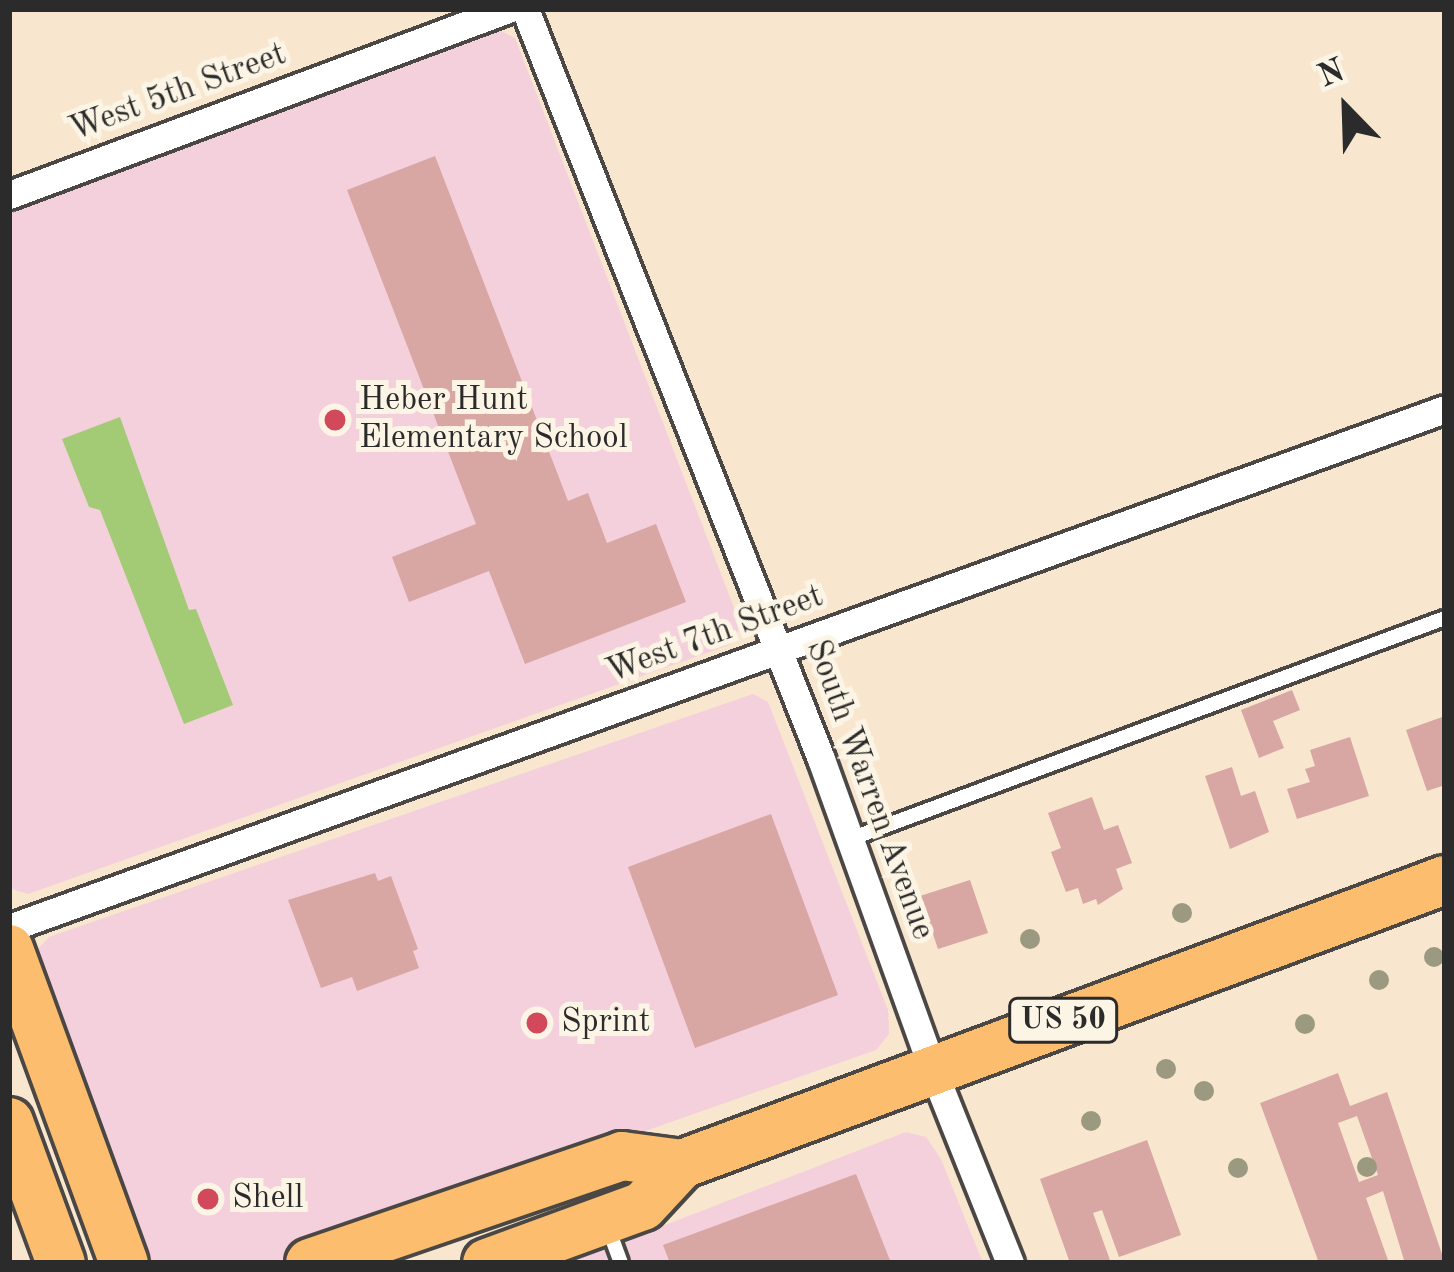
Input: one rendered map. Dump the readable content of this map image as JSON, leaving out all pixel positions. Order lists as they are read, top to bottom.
{
  "streets": {
    "highway": ["US 50"],
    "street": ["West 5th Street", "West 7th Street", "South Warren Avenue"]
  },
  "crossings": [
    ["West 7th Street", "South Warren Avenue"],
    ["South Warren Avenue", "US 50"]
  ],
  "places": ["Heber Hunt Elementary School", "Sprint", "Shell"],
  "north": "top left"
}
